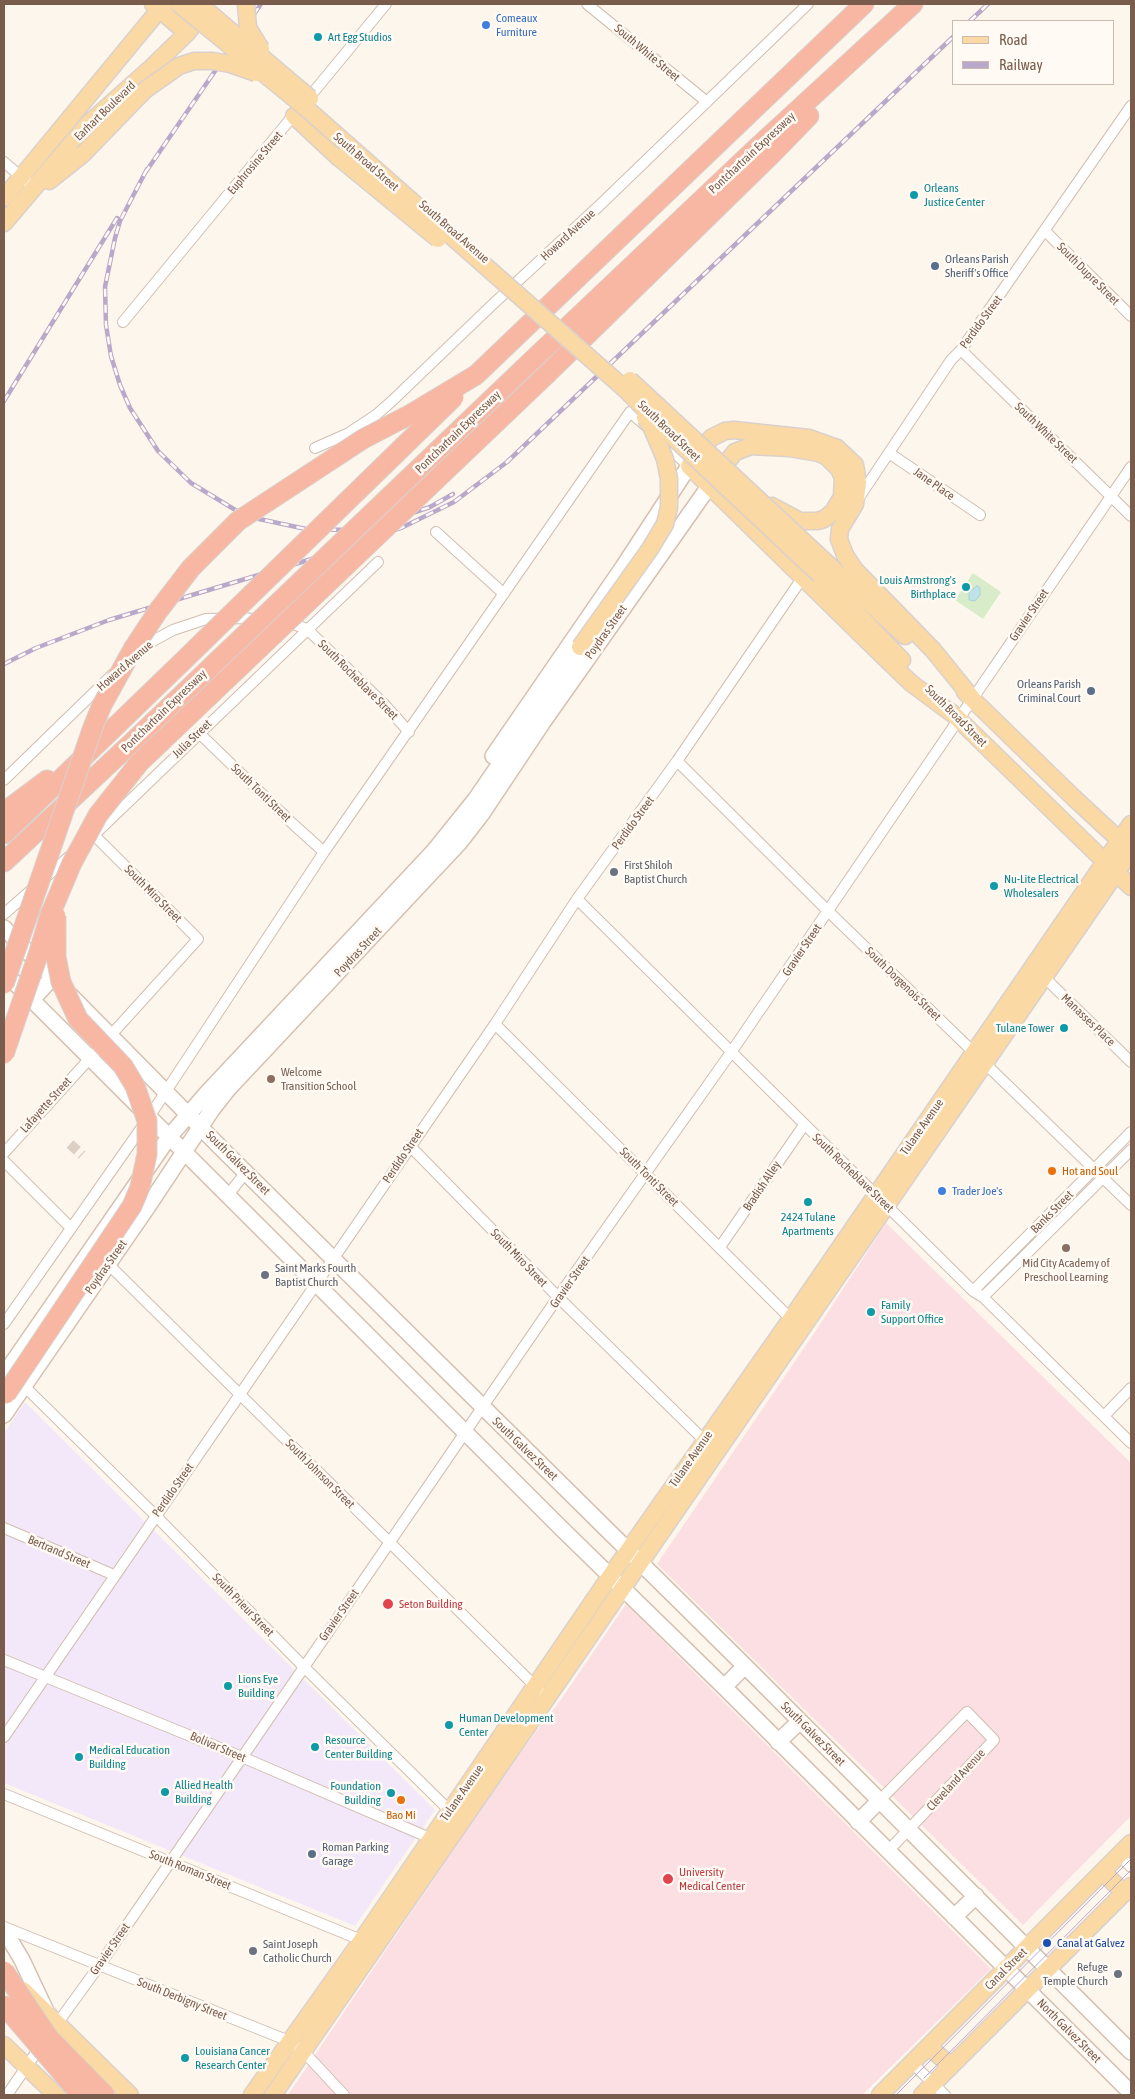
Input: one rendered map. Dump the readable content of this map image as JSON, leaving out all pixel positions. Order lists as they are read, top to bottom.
{
  "streets": {
    "highway": ["Pontchartrain Expressway"],
    "main road": [
      "Earhart Boulevard",
      "South Broad Street",
      "Tulane Avenue",
      "Canal Street"
    ],
    "street": [
      "South White Street",
      "Euphrosine Street",
      "South Broad Avenue",
      "Howard Avenue",
      "South Dupre Street",
      "Perdido Street",
      "Jane Place",
      "Gravier Street",
      "Poydras Street",
      "South Rocheblave Street",
      "Julia Street",
      "South Tonti Street",
      "South Miro Street",
      "South Dorgenois Street",
      "Manasses Place",
      "Lafayette Street",
      "South Galvez Street",
      "Bradish Alley",
      "Banks Street",
      "South Johnson Street",
      "Bertrand Street",
      "South Prieur Street",
      "Bolivar Street",
      "Cleveland Avenue",
      "South Roman Street",
      "South Derbigny Street",
      "North Galvez Street"
    ]
  },
  "crossings": [
    ["South White Street", "Howard Avenue"],
    ["South White Street", "Perdido Street"],
    ["South White Street", "Gravier Street"],
    ["South Broad Street", "Gravier Street"],
    ["South Broad Street", "Tulane Avenue"],
    ["Euphrosine Street", "South Broad Avenue"],
    ["South Broad Avenue", "Howard Avenue"],
    ["Howard Avenue", "South Rocheblave Street"],
    ["Howard Avenue", "Julia Street"],
    ["South Dupre Street", "Perdido Street"],
    ["Perdido Street", "Jane Place"],
    ["Perdido Street", "South Rocheblave Street"],
    ["Perdido Street", "South Tonti Street"],
    ["Perdido Street", "South Miro Street"],
    ["Perdido Street", "South Dorgenois Street"],
    ["Perdido Street", "South Galvez Street"],
    ["Perdido Street", "South Johnson Street"],
    ["Perdido Street", "Bertrand Street"],
    ["Perdido Street", "South Prieur Street"],
    ["Perdido Street", "Bolivar Street"],
    ["Gravier Street", "South Rocheblave Street"],
    ["Gravier Street", "South Tonti Street"],
    ["Gravier Street", "South Miro Street"],
    ["Gravier Street", "South Dorgenois Street"],
    ["Gravier Street", "South Galvez Street"],
    ["Gravier Street", "South Johnson Street"],
    ["Gravier Street", "South Prieur Street"],
    ["Gravier Street", "Bolivar Street"],
    ["Gravier Street", "South Roman Street"],
    ["Gravier Street", "South Derbigny Street"],
    ["Poydras Street", "South Galvez Street"],
    ["Poydras Street", "South Johnson Street"],
    ["Poydras Street", "South Prieur Street"],
    ["South Rocheblave Street", "Julia Street"],
    ["South Rocheblave Street", "Tulane Avenue"],
    ["South Rocheblave Street", "Bradish Alley"],
    ["South Rocheblave Street", "Banks Street"],
    ["Julia Street", "South Tonti Street"],
    ["Julia Street", "South Miro Street"],
    ["South Tonti Street", "Tulane Avenue"],
    ["South Tonti Street", "Bradish Alley"],
    ["South Miro Street", "Lafayette Street"],
    ["South Miro Street", "Tulane Avenue"],
    ["South Dorgenois Street", "Tulane Avenue"],
    ["South Dorgenois Street", "Banks Street"],
    ["Manasses Place", "Tulane Avenue"],
    ["Lafayette Street", "South Galvez Street"],
    ["Tulane Avenue", "South Galvez Street"],
    ["Tulane Avenue", "South Johnson Street"],
    ["Tulane Avenue", "South Prieur Street"],
    ["Tulane Avenue", "Bolivar Street"],
    ["Tulane Avenue", "South Roman Street"],
    ["Tulane Avenue", "South Derbigny Street"],
    ["South Galvez Street", "Cleveland Avenue"],
    ["South Galvez Street", "Canal Street"],
    ["Canal Street", "North Galvez Street"]
  ],
  "places": [
    "Comeaux Furniture",
    "Art Egg Studios",
    "Orleans Justice Center",
    "Orleans Parish Sheriff's Office",
    "Louis Armstrong's Birthplace",
    "Orleans Parish Criminal Court",
    "First Shiloh Baptist Church",
    "Nu-Lite Electrical Wholesalers",
    "Tulane Tower",
    "Welcome Transition School",
    "Hot and Soul",
    "Trader Joe's",
    "2424 Tulane Apartments",
    "Mid City Academy of Preschool Learning",
    "Saint Marks Fourth Baptist Church",
    "Family Support Office",
    "Seton Building",
    "Lions Eye Building",
    "Human Development Center",
    "Resource Center Building",
    "Medical Education Building",
    "Allied Health Building",
    "Foundation Building",
    "Bao Mi",
    "Roman Parking Garage",
    "University Medical Center",
    "Canal at Galvez",
    "Saint Joseph Catholic Church",
    "Refuge Temple Church",
    "Louisiana Cancer Research Center"
  ],
  "legend": ["Road", "Railway"]
}
